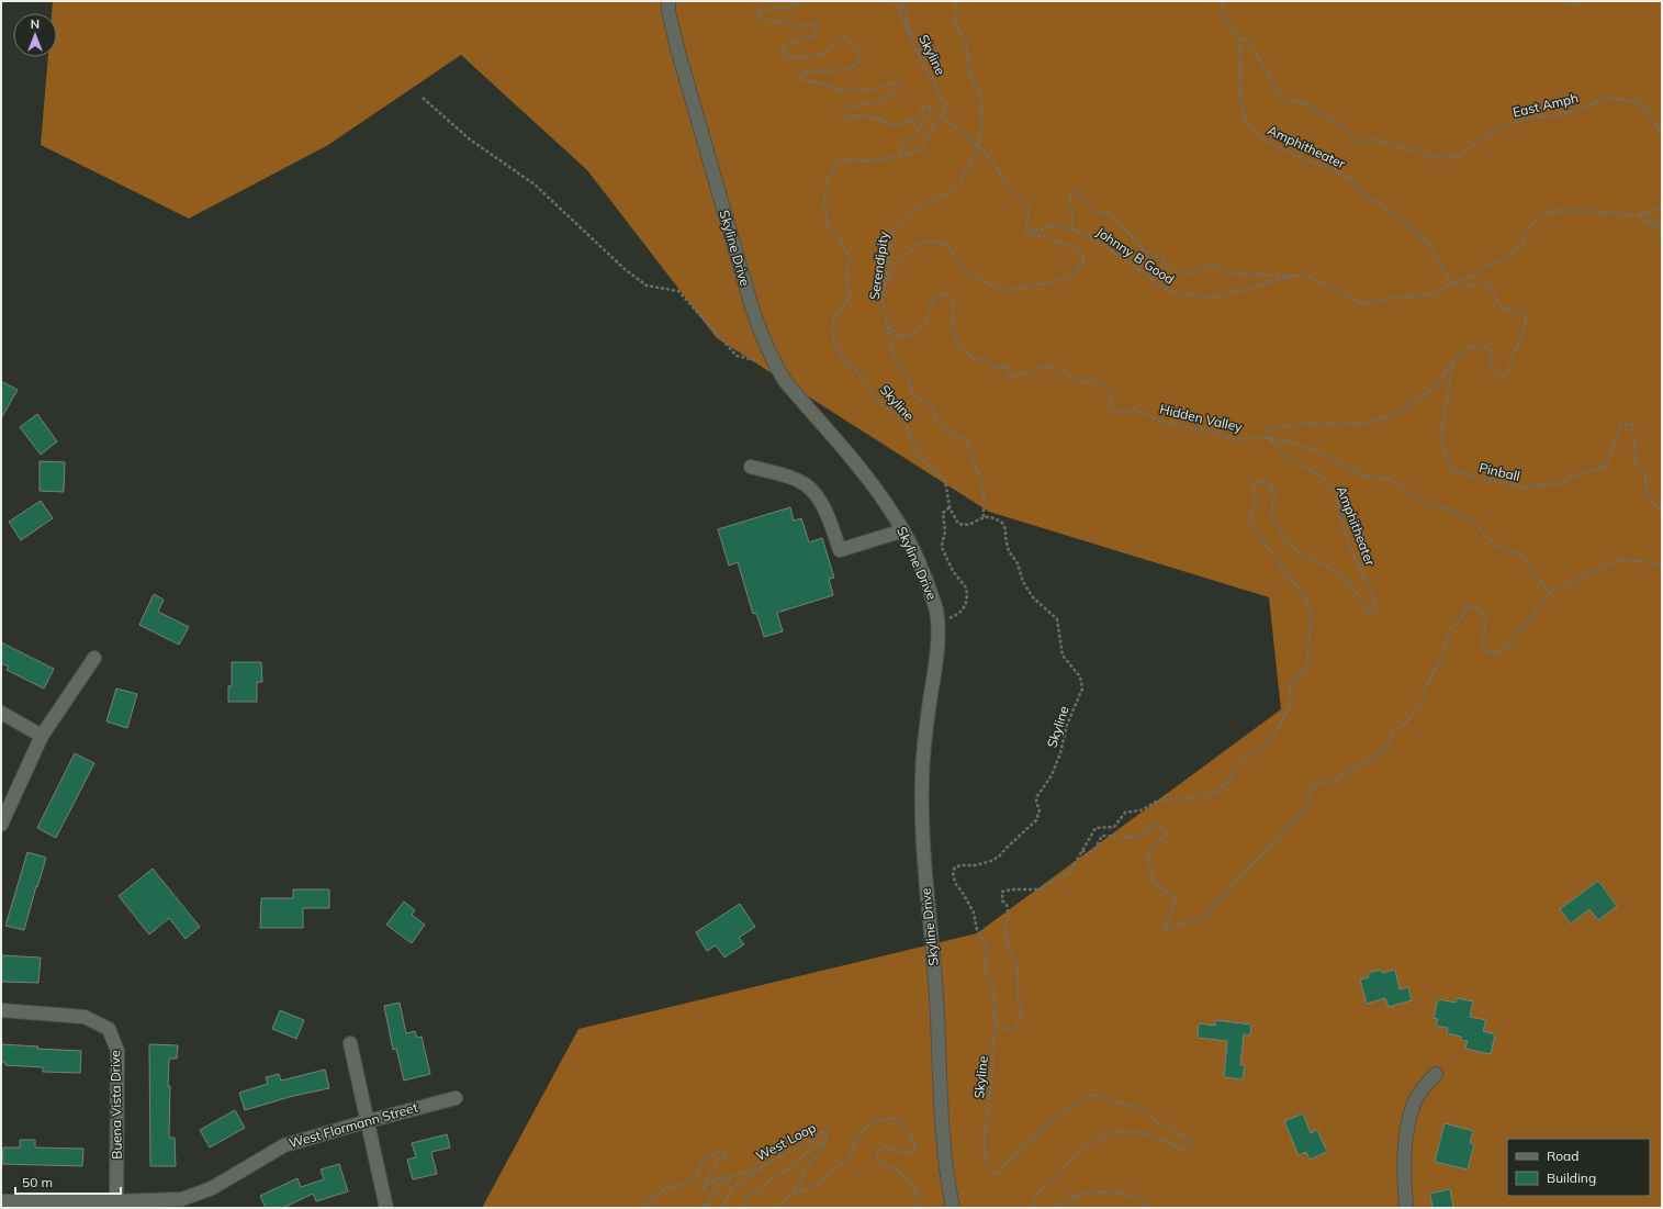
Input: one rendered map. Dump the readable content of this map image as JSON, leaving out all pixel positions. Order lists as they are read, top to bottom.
{
  "streets": {
    "street": ["Skyline Drive", "Buena Vista Drive", "West Flormann Street"],
    "path": [
      "Skyline",
      "East Amph",
      "Amphitheater",
      "Johnny B Good",
      "Serendipity",
      "Hidden Valley",
      "Pinball",
      "West Loop"
    ]
  },
  "crossings": [
    ["Skyline", "Amphitheater"],
    ["Skyline", "Serendipity"],
    ["East Amph", "Amphitheater"],
    ["Amphitheater", "Johnny B Good"],
    ["Amphitheater", "Hidden Valley"],
    ["Serendipity", "Hidden Valley"],
    ["Buena Vista Drive", "West Flormann Street"]
  ],
  "legend": ["Road", "Building"],
  "scale_bar": "50 m",
  "north": "top"
}
